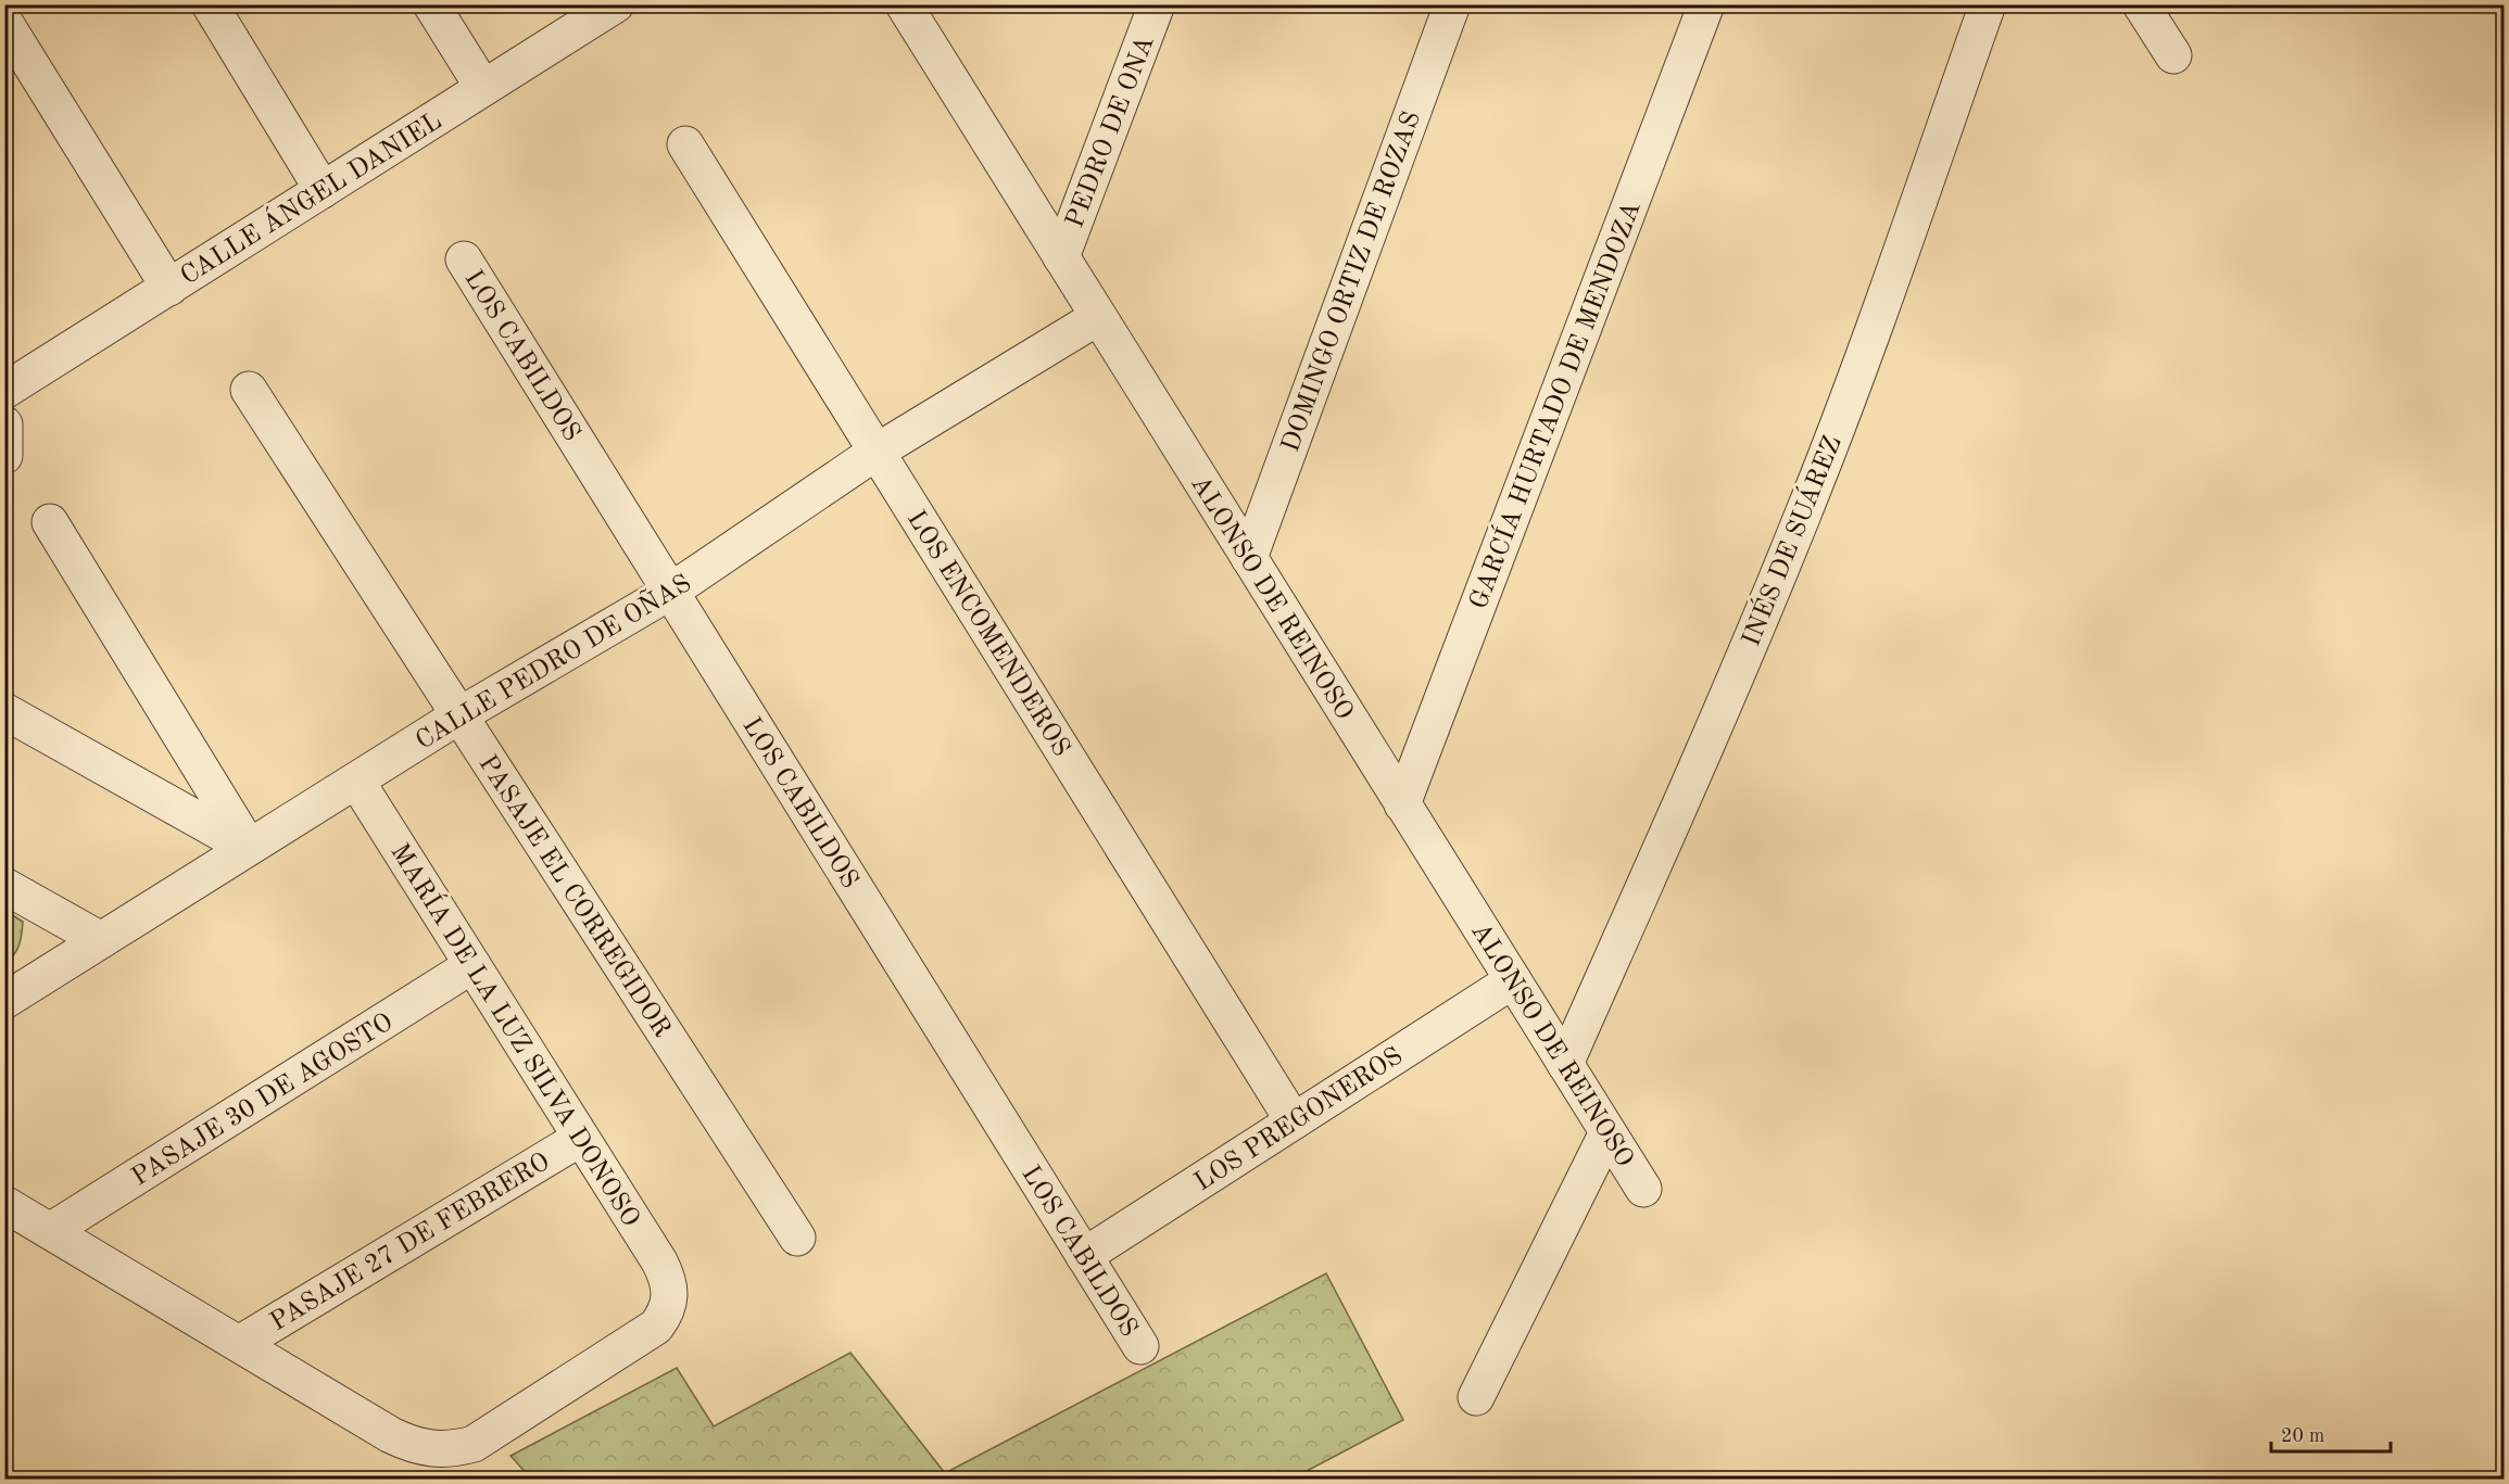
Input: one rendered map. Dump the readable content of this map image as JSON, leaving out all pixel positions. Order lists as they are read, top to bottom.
{
  "streets": {
    "street": [
      "PEDRO DE ONA",
      "CALLE ÁNGEL DANIEL",
      "DOMINGO ORTIZ DE ROZAS",
      "LOS CABILDOS",
      "GARCÍA HURTADO DE MENDOZA",
      "INÉS DE SUÁREZ",
      "ALONSO DE REINOSO",
      "LOS ENCOMENDEROS",
      "CALLE PEDRO DE OÑAS",
      "PASAJE EL CORREGIDOR",
      "MARÍA DE LA LUZ SILVA DONOSO",
      "PASAJE 30 DE AGOSTO",
      "LOS PREGONEROS",
      "PASAJE 27 DE FEBRERO"
    ]
  },
  "crossings": [
    ["PEDRO DE ONA", "ALONSO DE REINOSO"],
    ["DOMINGO ORTIZ DE ROZAS", "ALONSO DE REINOSO"],
    ["LOS CABILDOS", "CALLE PEDRO DE OÑAS"],
    ["LOS CABILDOS", "LOS PREGONEROS"],
    ["GARCÍA HURTADO DE MENDOZA", "ALONSO DE REINOSO"],
    ["INÉS DE SUÁREZ", "ALONSO DE REINOSO"],
    ["ALONSO DE REINOSO", "CALLE PEDRO DE OÑAS"],
    ["ALONSO DE REINOSO", "LOS PREGONEROS"],
    ["LOS ENCOMENDEROS", "CALLE PEDRO DE OÑAS"],
    ["LOS ENCOMENDEROS", "LOS PREGONEROS"],
    ["CALLE PEDRO DE OÑAS", "PASAJE EL CORREGIDOR"],
    ["CALLE PEDRO DE OÑAS", "MARÍA DE LA LUZ SILVA DONOSO"],
    ["MARÍA DE LA LUZ SILVA DONOSO", "PASAJE 30 DE AGOSTO"],
    ["MARÍA DE LA LUZ SILVA DONOSO", "PASAJE 27 DE FEBRERO"]
  ],
  "scale_bar": "20 m"
}
